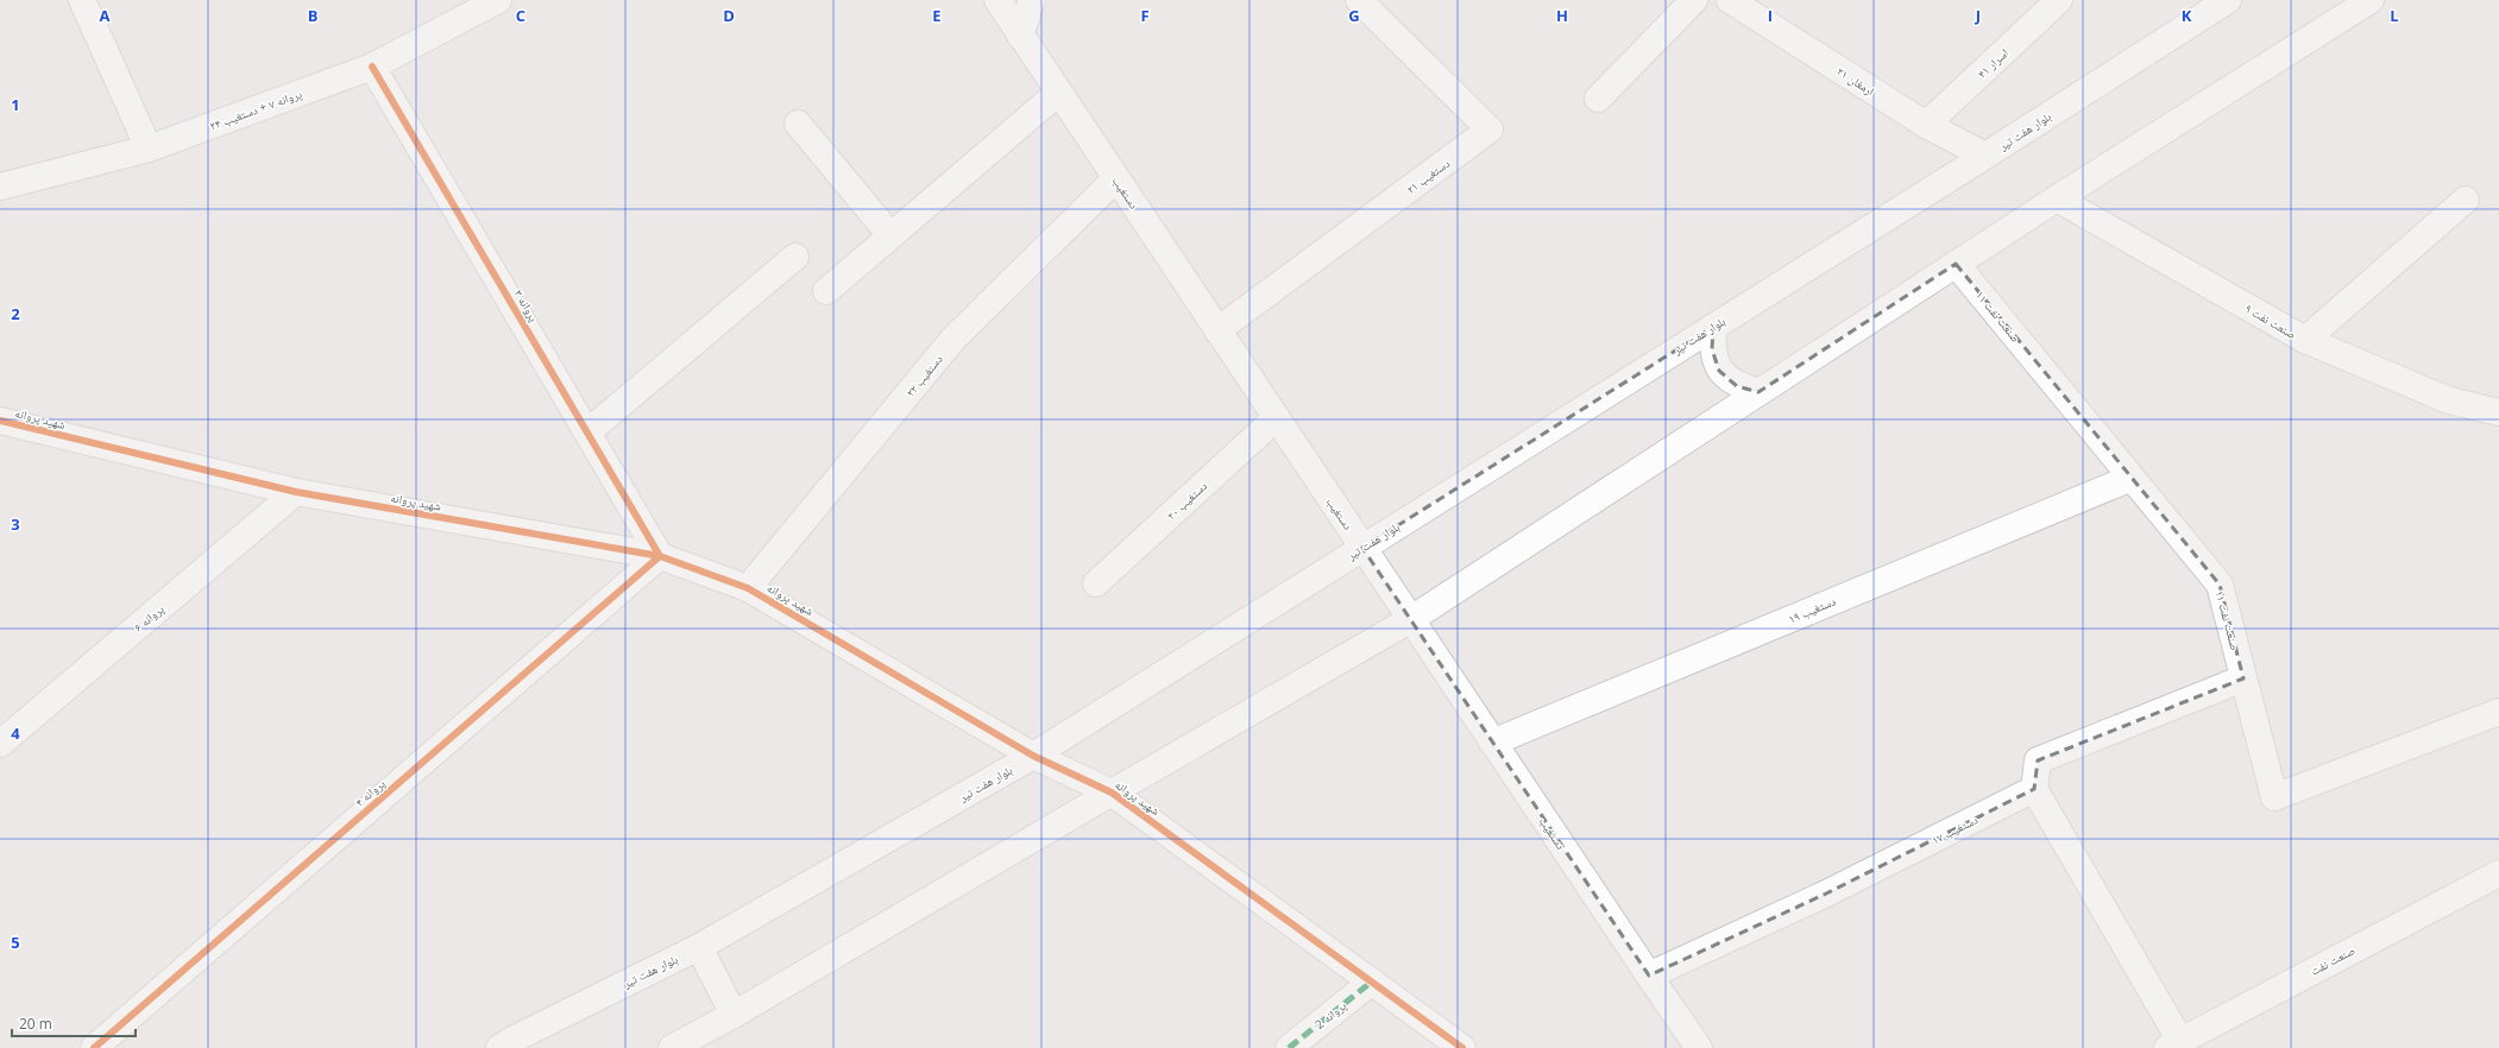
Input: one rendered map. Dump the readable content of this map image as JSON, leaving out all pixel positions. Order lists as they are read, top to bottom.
{
  "streets": {
    "street": [
      "اسرار ۴۱",
      "ارمغان ۲۱",
      "پروانه ۷ + دستغیب ۲۴",
      "بلوار هفت تیر",
      "دستغیب ۲۱",
      "دستغیب",
      "پروانه ۳",
      "صنعت نفت ۱۱",
      "صنعت نفت ۹",
      "دستغیب ۲۲",
      "شهید پروانه",
      "دستغیب ۲۰",
      "دستغیب ۱۹",
      "پروانه ۶",
      "پروانه ۴",
      "دستغیب ۱۷",
      "صنعت نفت",
      "پروانه 2"
    ]
  },
  "crossings": [
    ["اسرار ۴۱", "ارمغان ۲۱"],
    ["ارمغان ۲۱", "بلوار هفت تیر"],
    ["پروانه ۷ + دستغیب ۲۴", "پروانه ۳"],
    ["بلوار هفت تیر", "دستغیب"],
    ["بلوار هفت تیر", "شهید پروانه"],
    ["دستغیب ۲۱", "دستغیب"],
    ["دستغیب", "دستغیب ۲۲"],
    ["دستغیب", "دستغیب ۲۰"],
    ["دستغیب", "دستغیب ۱۹"],
    ["دستغیب", "دستغیب ۱۷"],
    ["پروانه ۳", "شهید پروانه"],
    ["پروانه ۳", "پروانه ۴"],
    ["صنعت نفت ۱۱", "دستغیب ۱۹"],
    ["دستغیب ۲۲", "شهید پروانه"],
    ["شهید پروانه", "پروانه ۶"],
    ["شهید پروانه", "پروانه ۴"],
    ["شهید پروانه", "پروانه 2"]
  ],
  "scale_bar": "20 m",
  "grid": {
    "columns": [
      "A",
      "B",
      "C",
      "D",
      "E",
      "F",
      "G",
      "H",
      "I",
      "J",
      "K",
      "L"
    ],
    "rows": [
      "1",
      "2",
      "3",
      "4",
      "5"
    ]
  }
}
